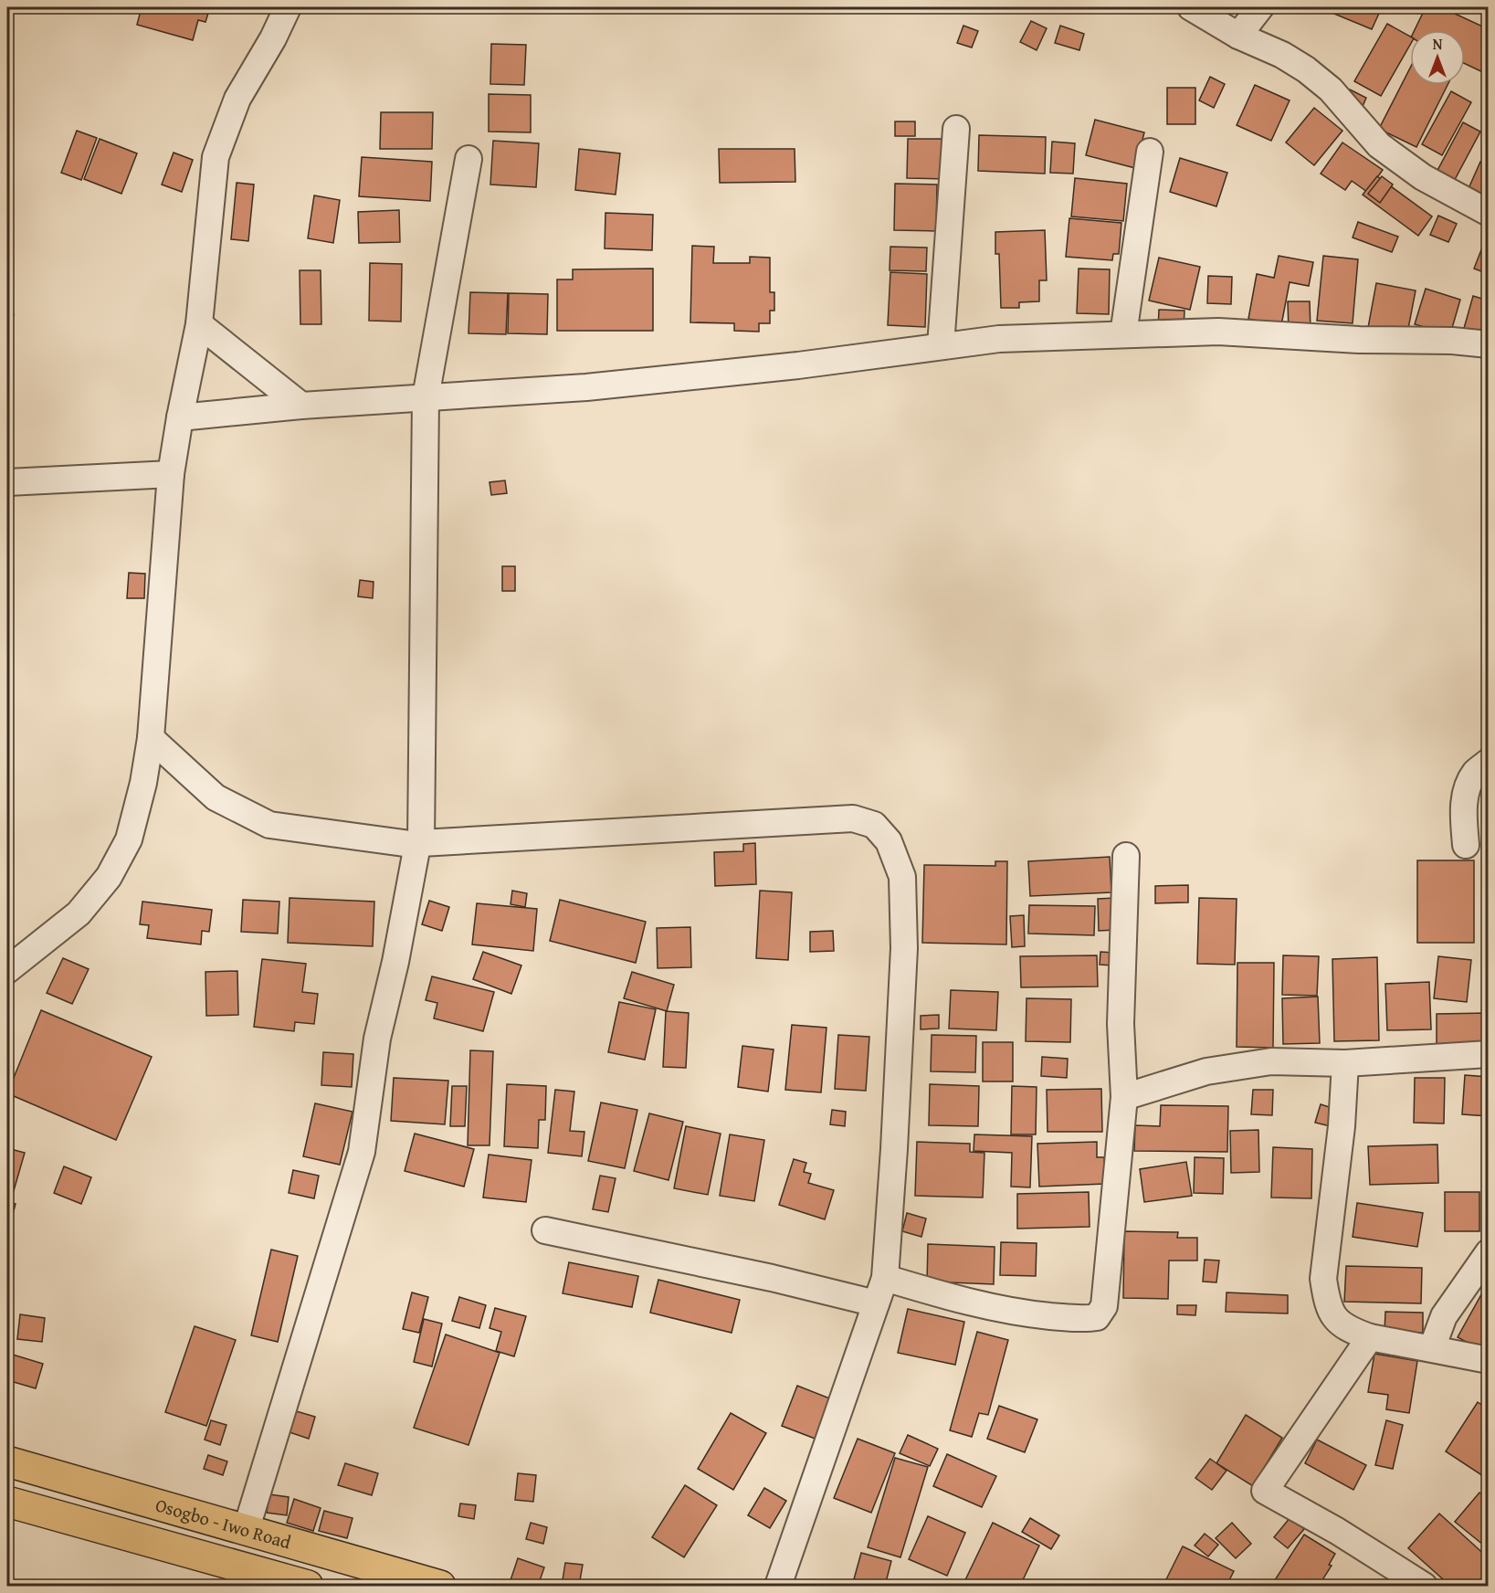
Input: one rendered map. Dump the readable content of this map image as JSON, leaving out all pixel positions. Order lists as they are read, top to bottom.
{
  "streets": {
    "main road": ["Osogbo - Iwo Road"]
  },
  "north": "top"
}
